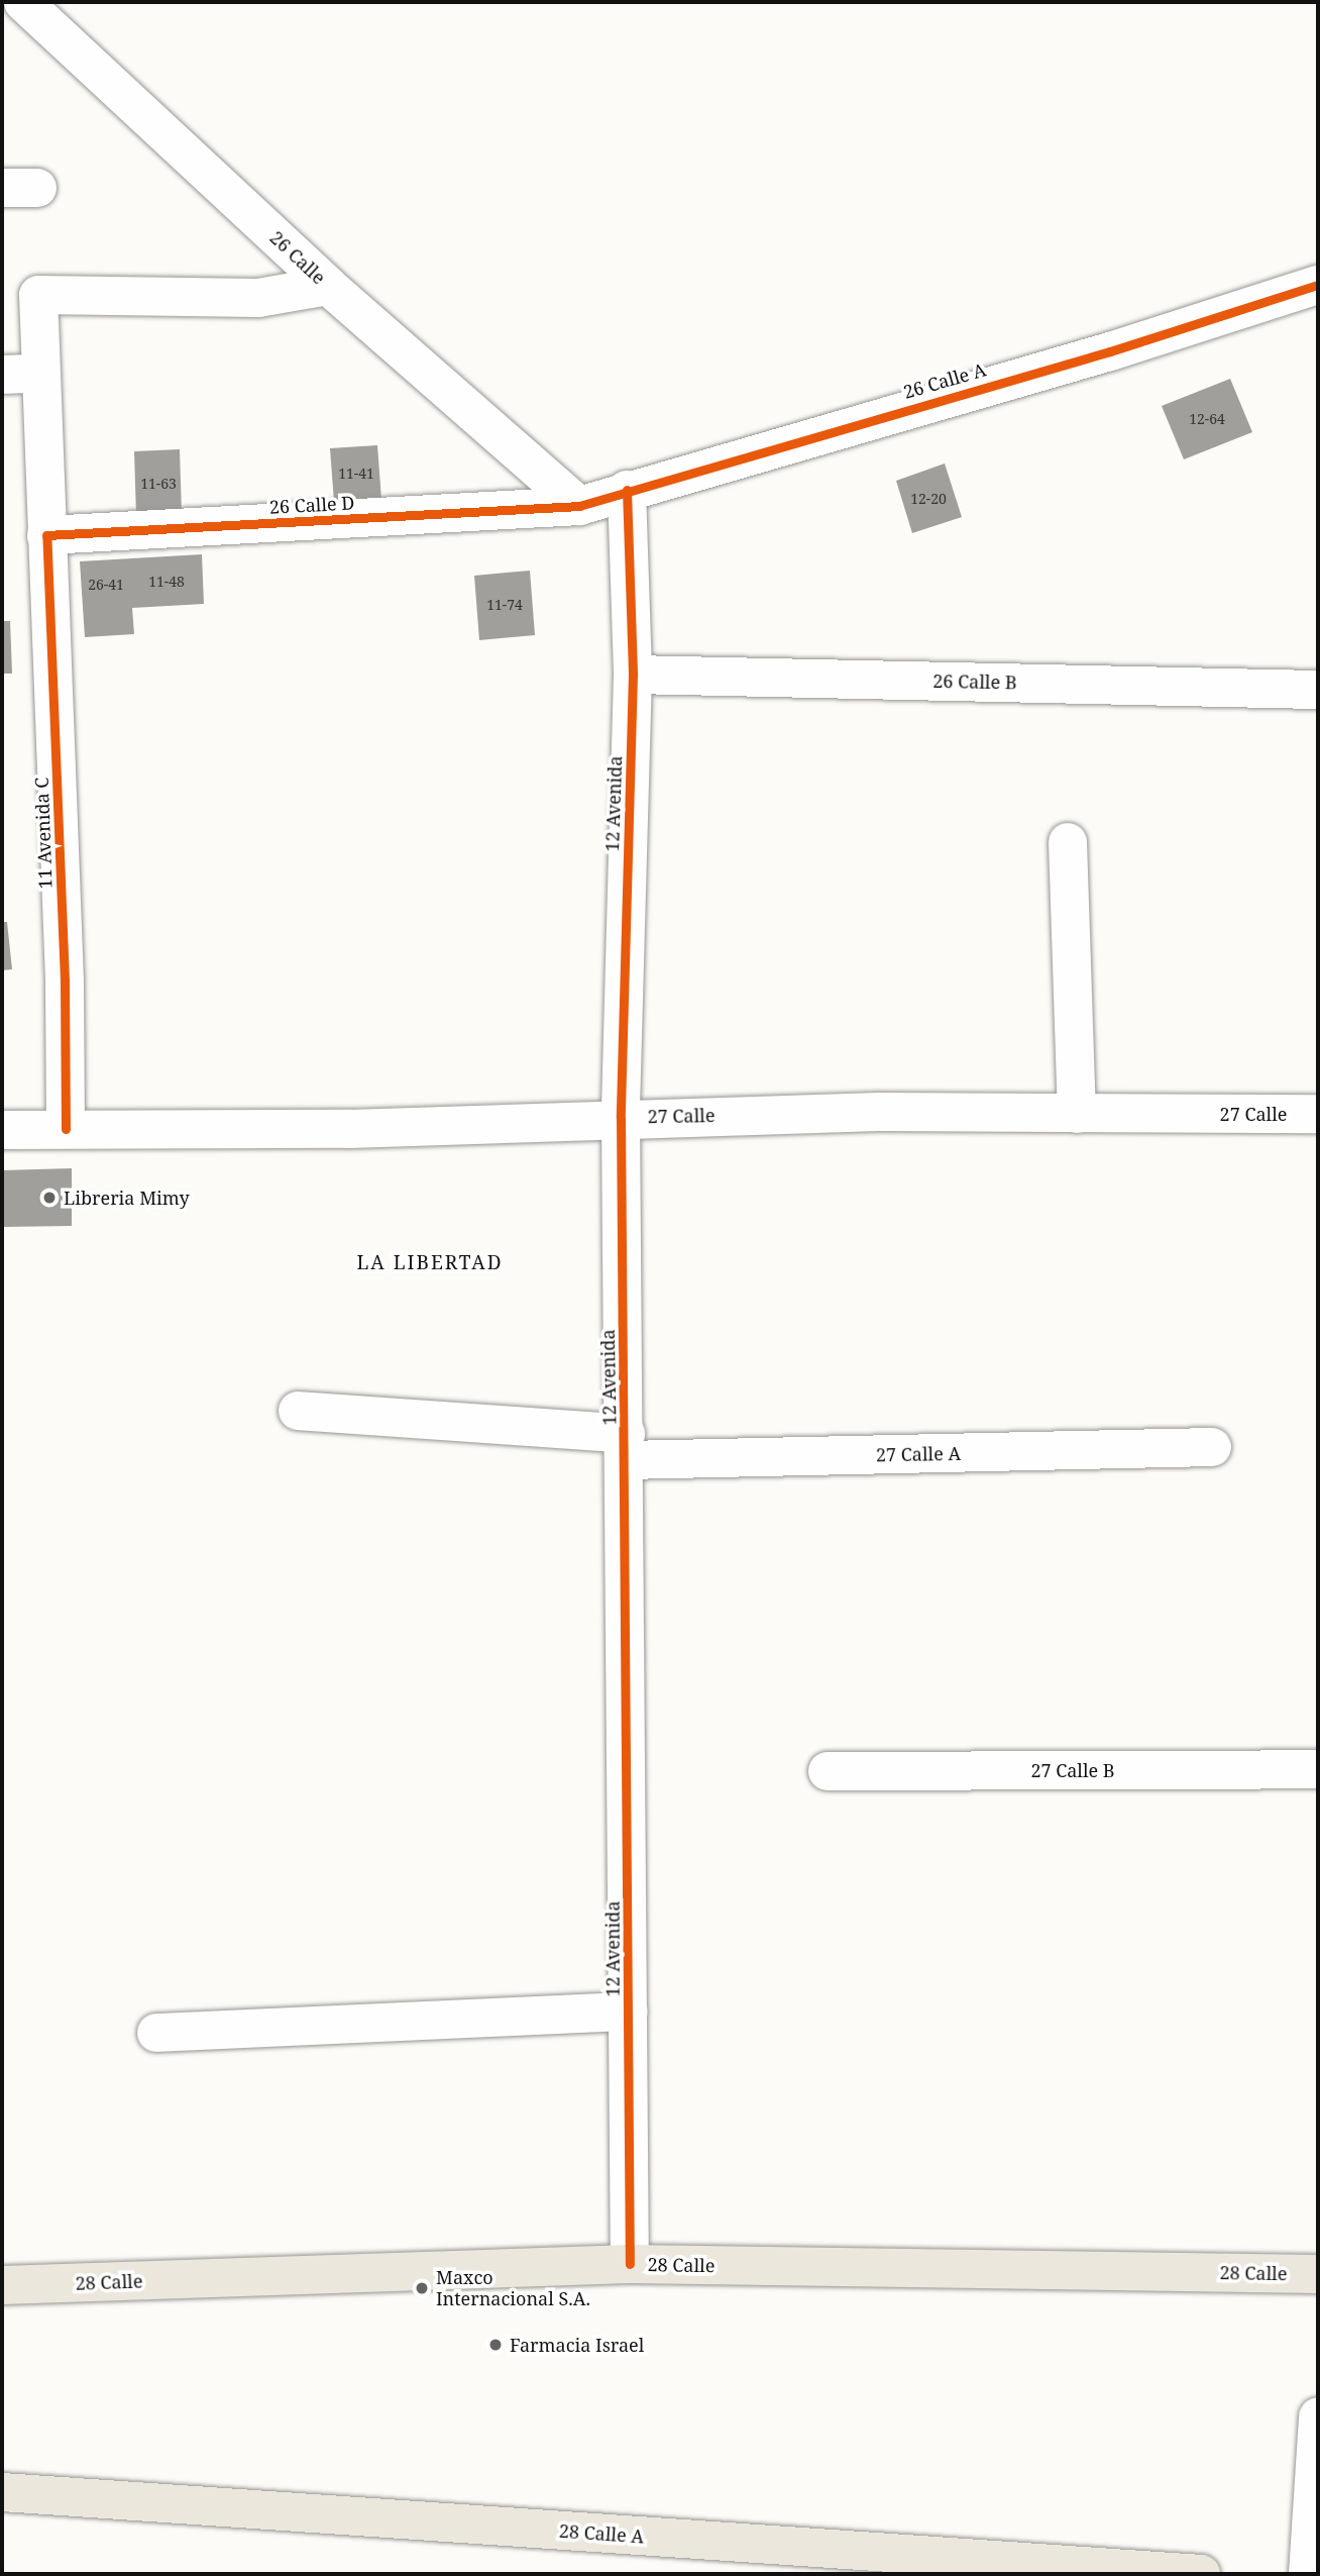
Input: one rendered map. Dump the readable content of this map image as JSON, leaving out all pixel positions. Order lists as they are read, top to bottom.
{
  "streets": {
    "main road": ["28 Calle", "28 Calle A"],
    "street": [
      "26 Calle",
      "26 Calle A",
      "26 Calle D",
      "26 Calle B",
      "12 Avenida",
      "11 Avenida C",
      "27 Calle",
      "27 Calle A",
      "27 Calle B"
    ]
  },
  "crossings": [
    ["26 Calle", "26 Calle A"],
    ["26 Calle", "26 Calle D"],
    ["26 Calle", "11 Avenida C"],
    ["26 Calle A", "26 Calle D"],
    ["26 Calle A", "12 Avenida"],
    ["26 Calle D", "11 Avenida C"],
    ["26 Calle B", "12 Avenida"],
    ["12 Avenida", "27 Calle"],
    ["12 Avenida", "27 Calle A"],
    ["12 Avenida", "28 Calle"],
    ["11 Avenida C", "27 Calle"]
  ],
  "districts": ["LA LIBERTAD"],
  "places": ["Libreria Mimy", "Maxco Internacional S.A.", "Farmacia Israel"],
  "house_numbers": [
    "12-64",
    "11-41",
    "11-63",
    "12-20",
    "11-48",
    "26-41",
    "11-74"
  ]
}
